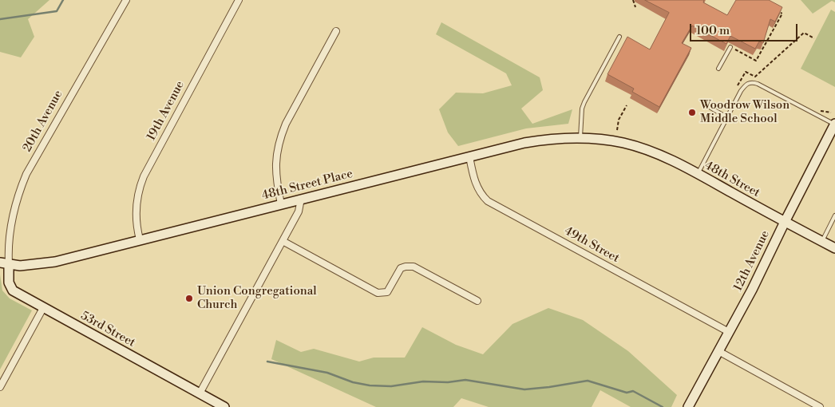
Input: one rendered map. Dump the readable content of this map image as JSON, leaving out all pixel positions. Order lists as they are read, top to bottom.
{
  "streets": {
    "street": [
      "19th Avenue",
      "20th Avenue",
      "48th Street",
      "48th Street Place",
      "49th Street",
      "12th Avenue",
      "53rd Street"
    ]
  },
  "crossings": [
    ["19th Avenue", "48th Street Place"],
    ["20th Avenue", "48th Street Place"],
    ["20th Avenue", "53rd Street"],
    ["48th Street", "48th Street Place"],
    ["48th Street", "12th Avenue"],
    ["48th Street Place", "49th Street"],
    ["48th Street Place", "53rd Street"],
    ["49th Street", "12th Avenue"]
  ],
  "places": ["Woodrow Wilson Middle School", "Union Congregational Church"],
  "scale_bar": "100 m"
}
